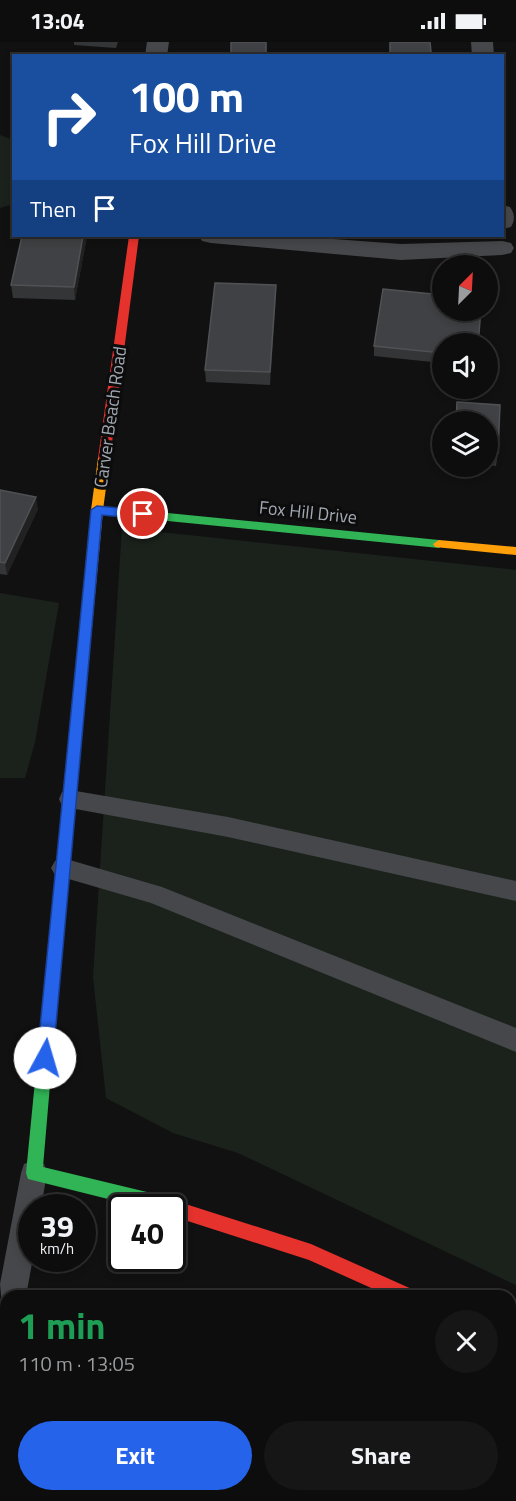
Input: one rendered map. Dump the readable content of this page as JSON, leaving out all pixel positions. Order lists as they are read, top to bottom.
{
  "streets": {
    "street": ["Carver Beach Road", "Fox Hill Drive"]
  },
  "crossings": [
    ["Carver Beach Road", "Fox Hill Drive"]
  ],
  "north": "top right",
  "page": {
    "status": "13:04",
    "turn": ["100 m", "Fox Hill Drive"],
    "then": "Then",
    "speed": "39 km/h",
    "limit": "40",
    "heading": ["1 min", "110 m · 13:05"],
    "buttons": ["Exit", "Share"]
  }
}
